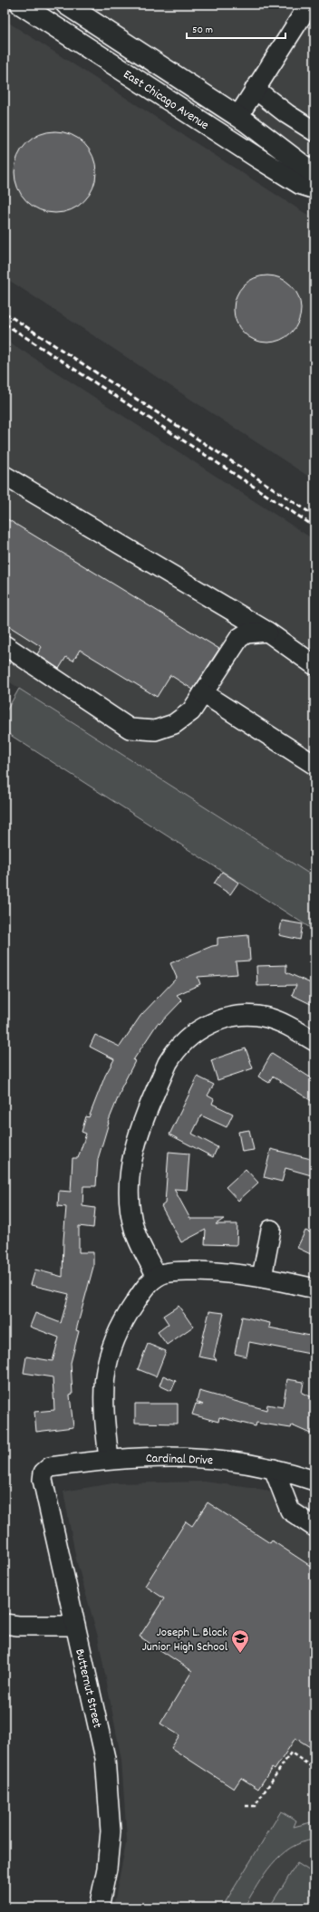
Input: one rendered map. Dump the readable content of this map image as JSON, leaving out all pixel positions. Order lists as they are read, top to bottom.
{
  "streets": {
    "main road": ["East Chicago Avenue"],
    "street": ["Cardinal Drive", "Butternut Street"]
  },
  "crossings": [
    ["Cardinal Drive", "Butternut Street"]
  ],
  "places": {
    "school or university": ["Joseph L. Block Junior High School"]
  },
  "scale_bar": "50 m"
}
